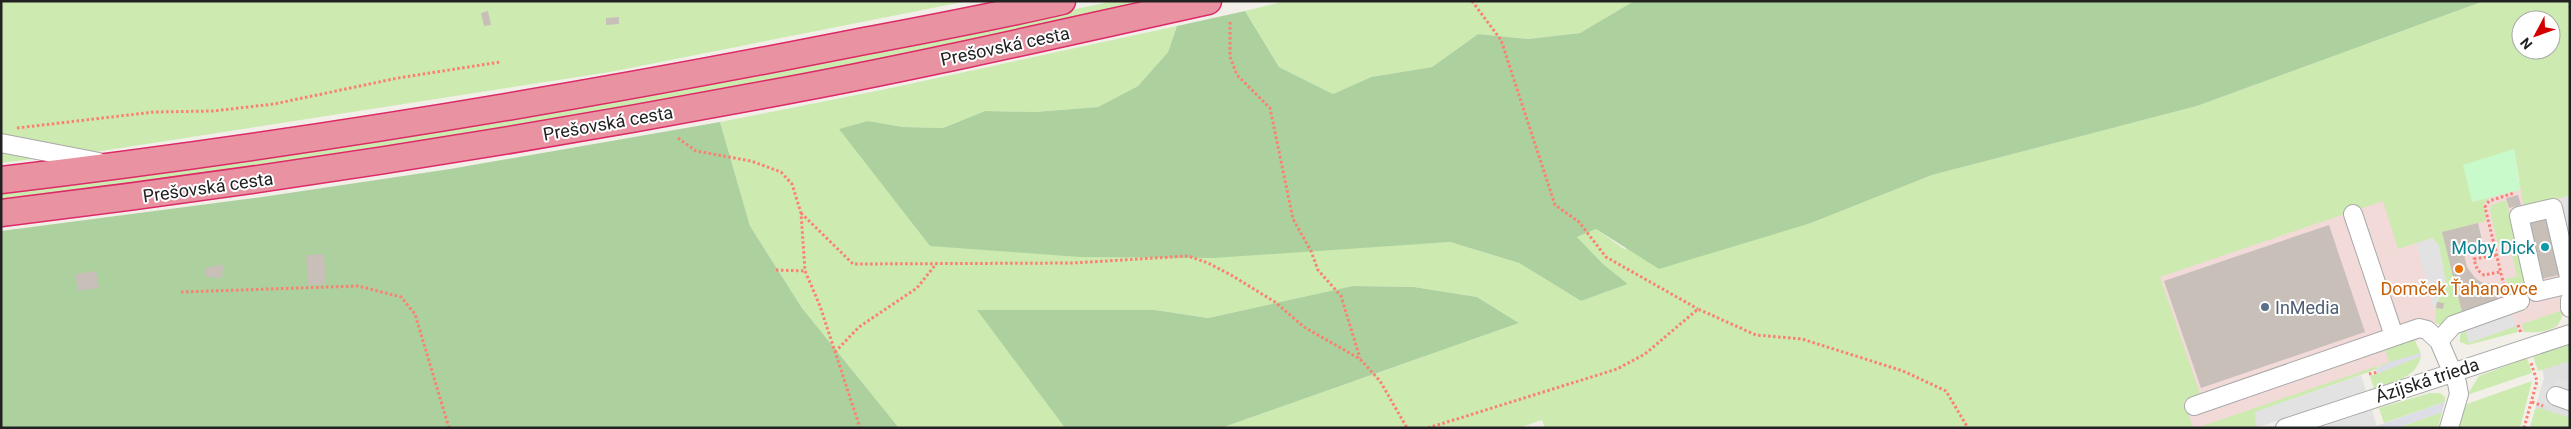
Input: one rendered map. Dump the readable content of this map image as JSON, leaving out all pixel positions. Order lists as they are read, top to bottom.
{
  "streets": {
    "highway": ["Prešovská cesta"],
    "street": ["Ázijská trieda"]
  },
  "places": ["Moby Dick", "Domček Ťahanovce", "InMedia"],
  "north": "bottom left"
}
